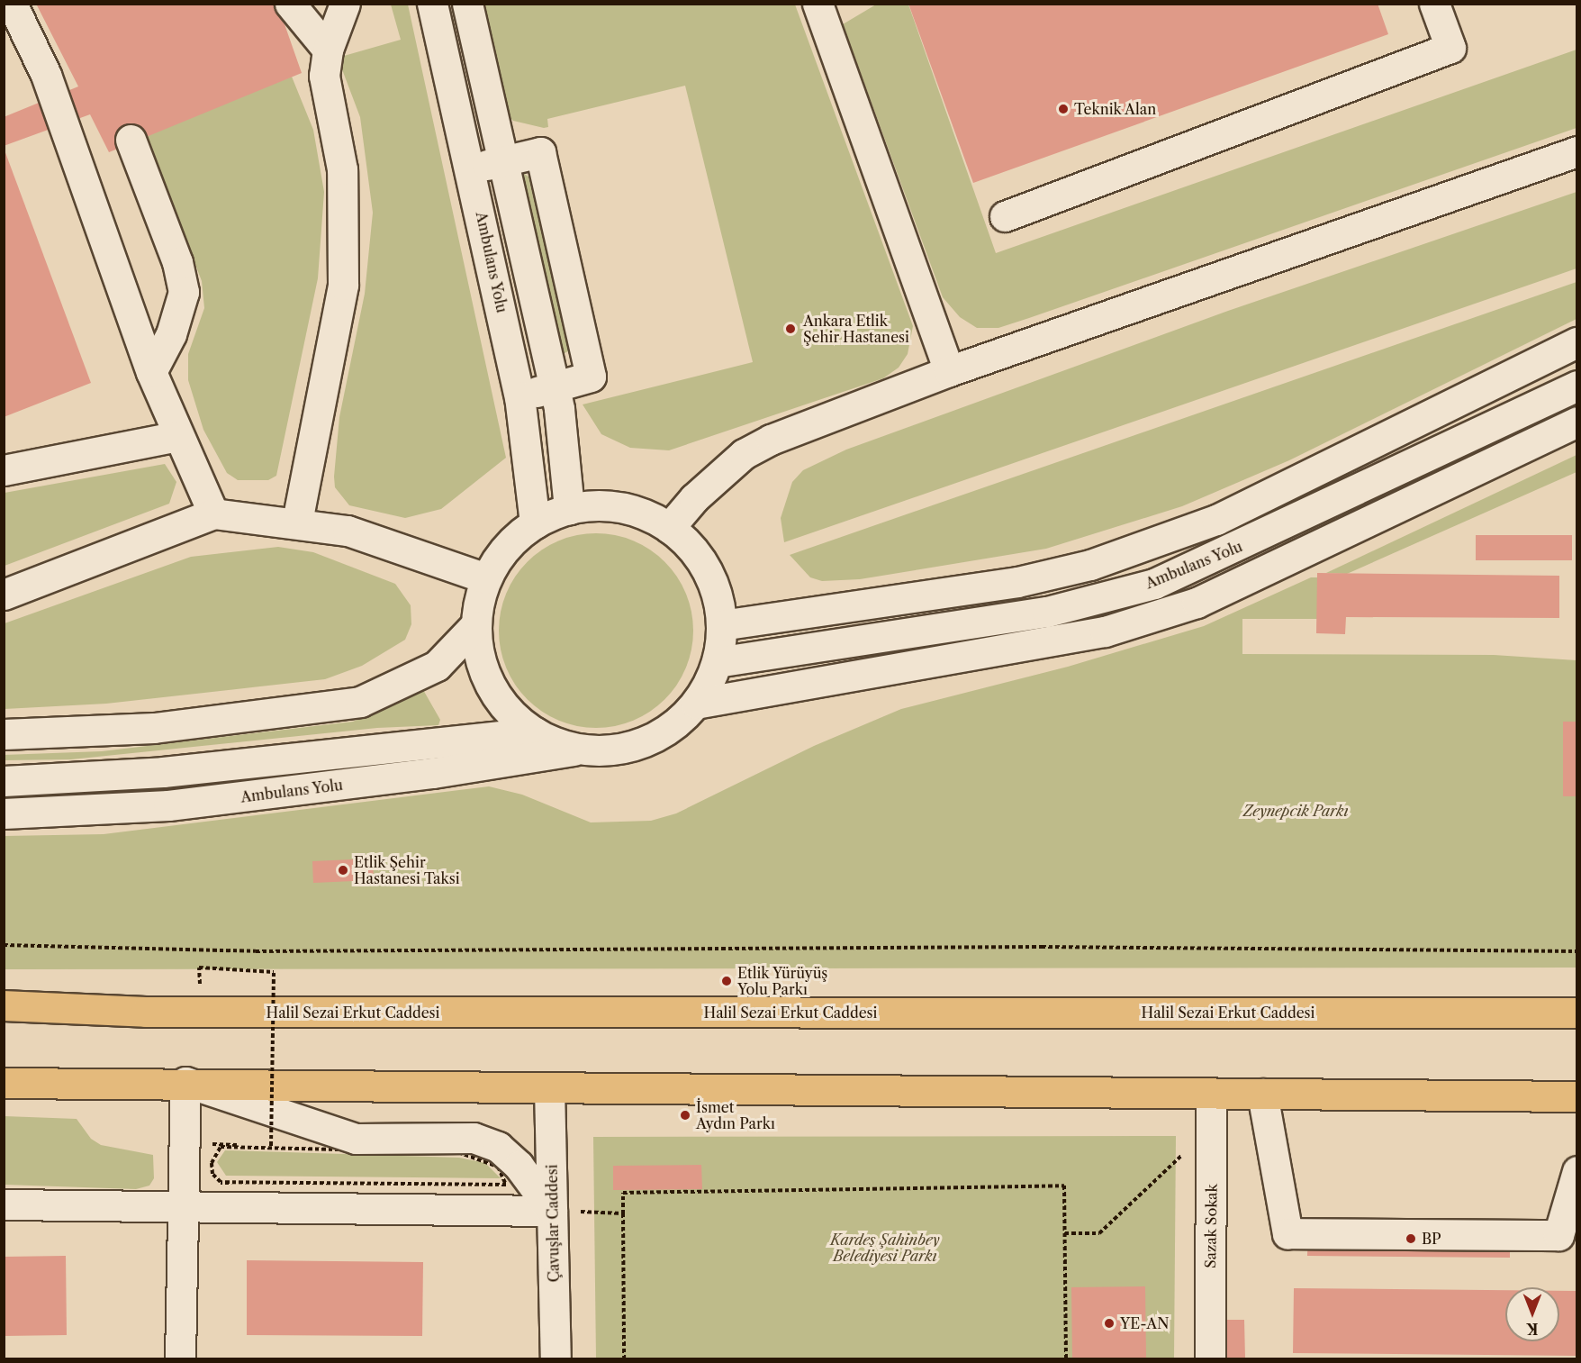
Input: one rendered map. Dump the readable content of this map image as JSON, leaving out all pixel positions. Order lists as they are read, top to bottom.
{
  "streets": {
    "main road": ["Halil Sezai Erkut Caddesi"],
    "street": ["Ambulans Yolu", "Çavuşlar Caddesi", "Sazak Sokak"]
  },
  "parks": ["Zeynepcik Parkı", "Kardeş Şahinbey Belediyesi Parkı"],
  "places": [
    "Teknik Alan",
    "Ankara Etlik Şehir Hastanesi",
    "Etlik Şehir Hastanesi Taksi",
    "Etlik Yürüyüş Yolu Parkı",
    "İsmet Aydın Parkı",
    "BP",
    "YE-AN"
  ],
  "north": "bottom"
}
